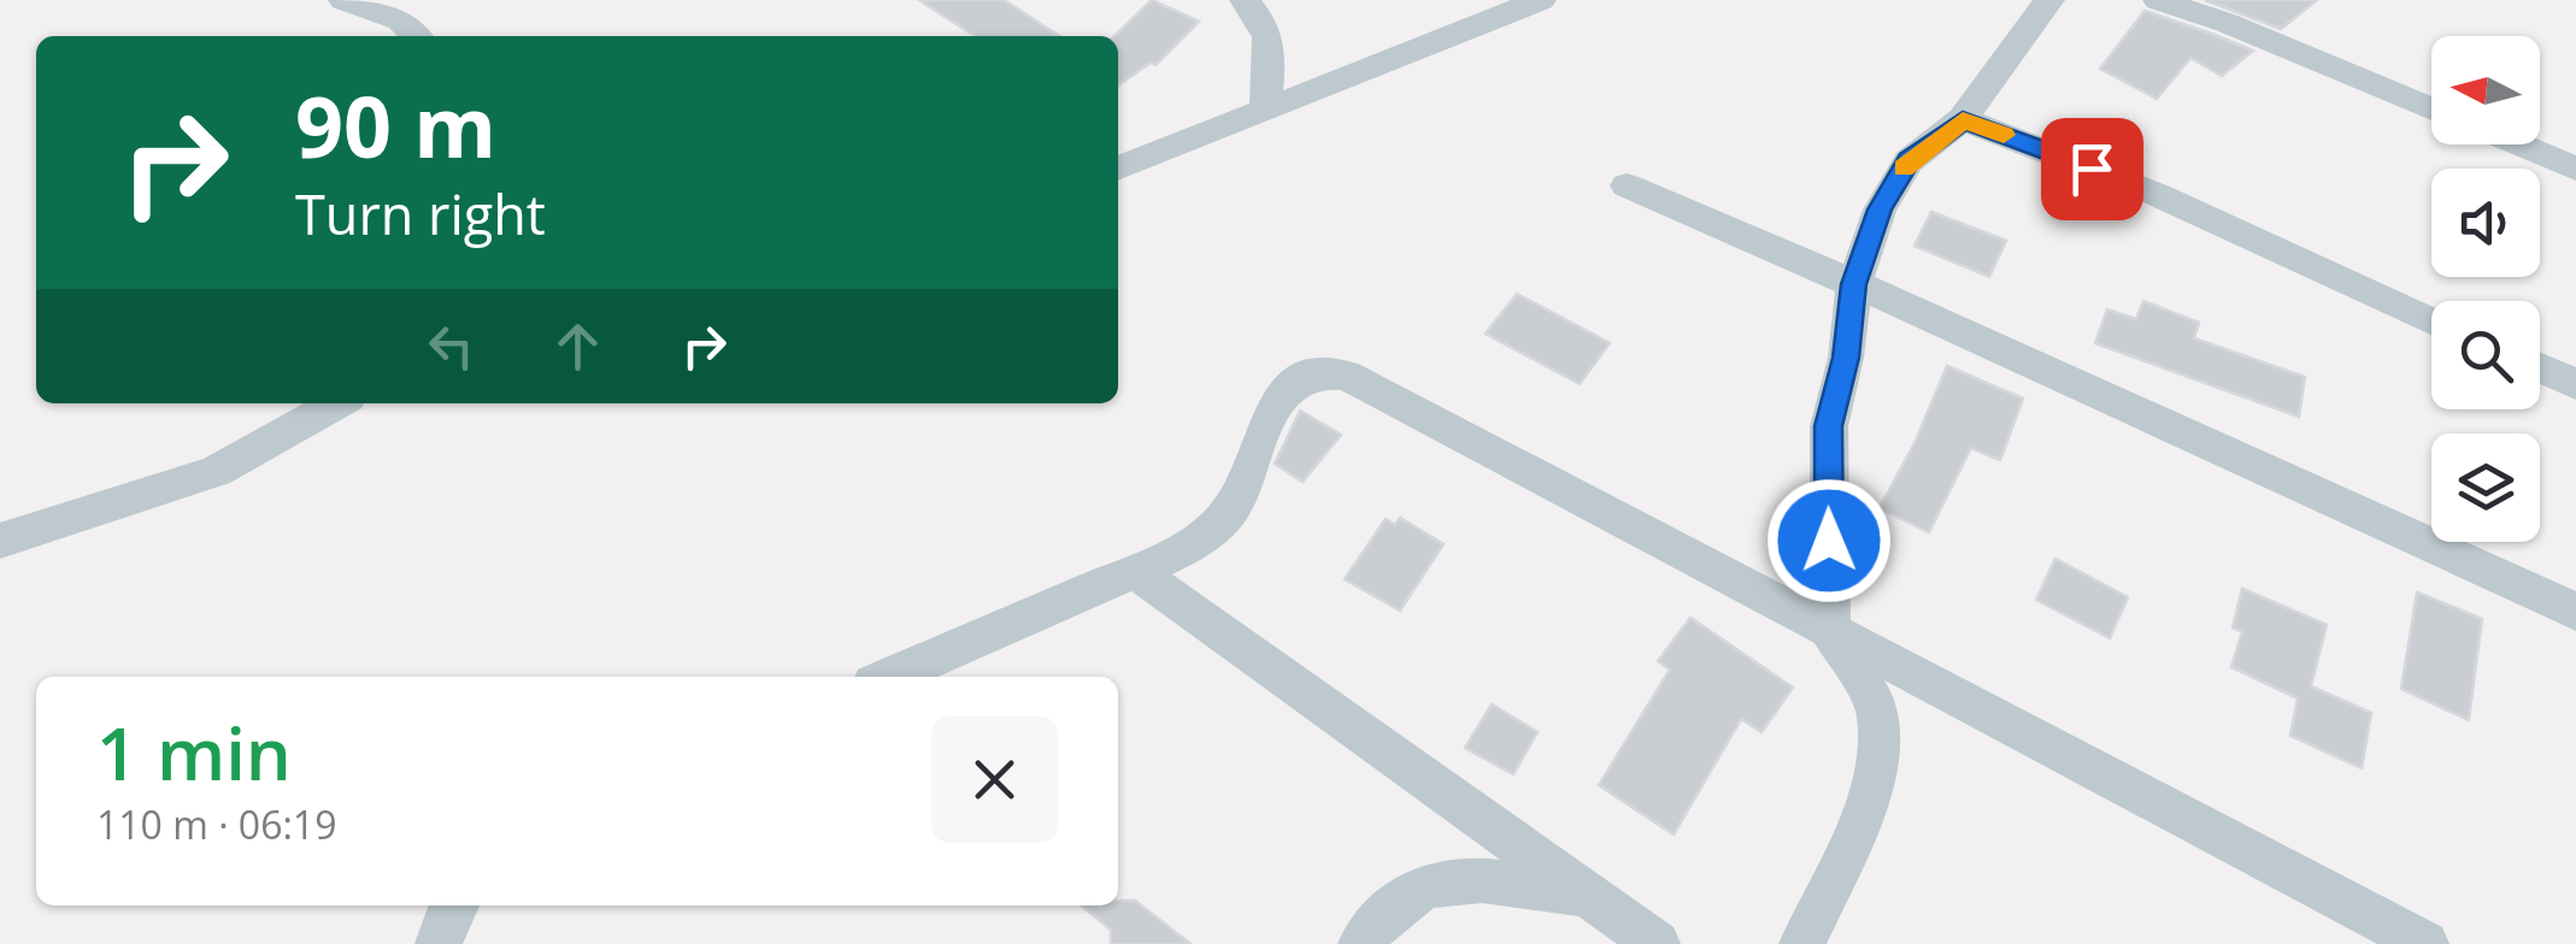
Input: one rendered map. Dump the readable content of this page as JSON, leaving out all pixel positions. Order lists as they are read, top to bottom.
{
  "north": "left",
  "page": {
    "turn": ["90 m", "Turn right"],
    "heading": ["1 min", "110 m · 06:19"]
  }
}
